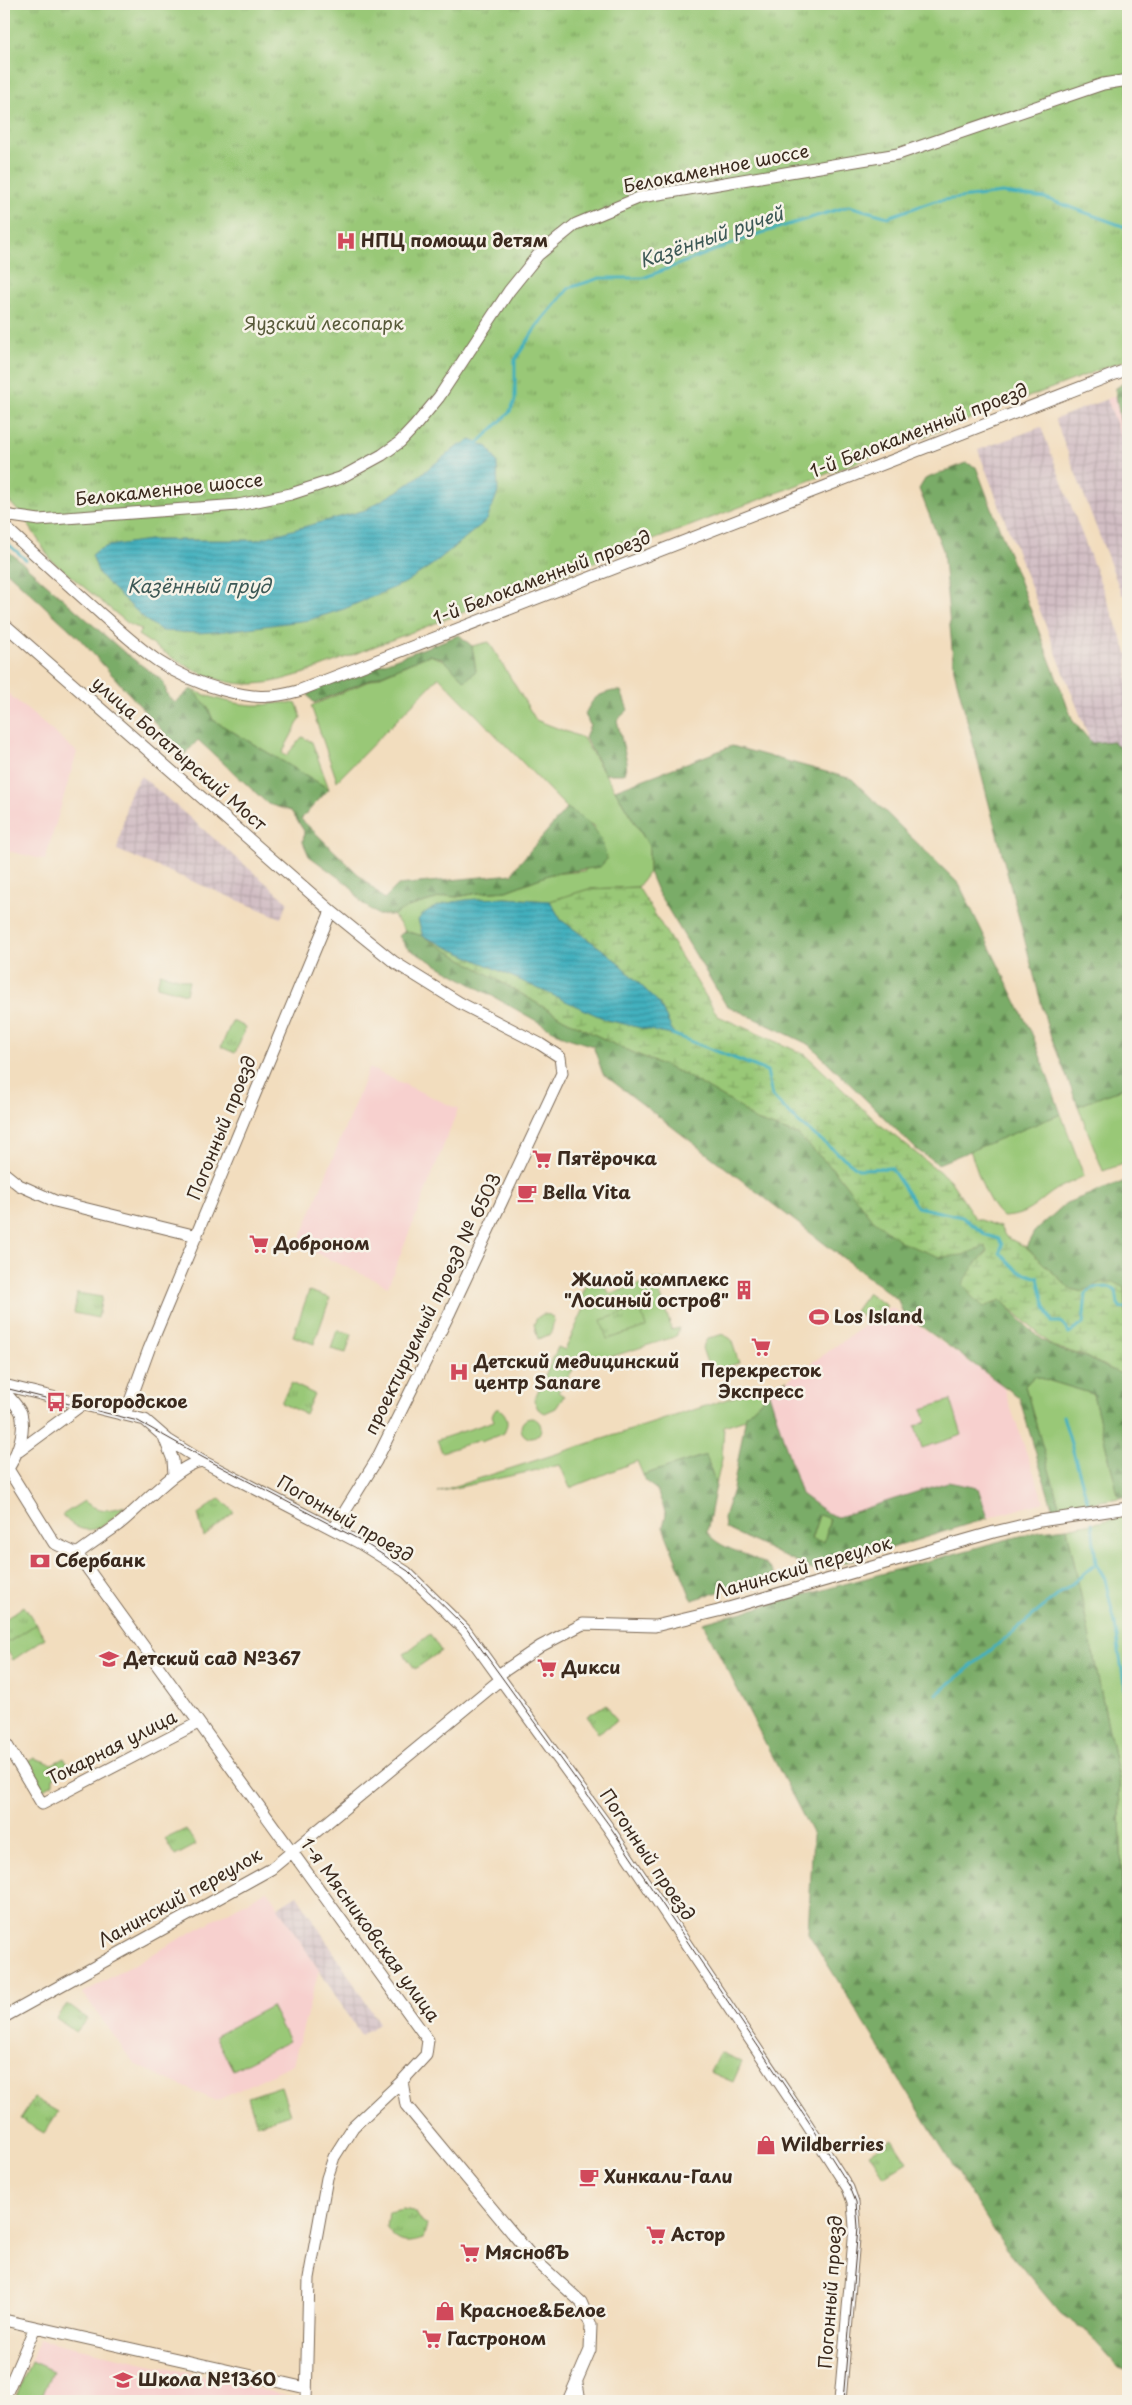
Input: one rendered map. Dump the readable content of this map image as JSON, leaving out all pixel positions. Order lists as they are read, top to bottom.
{
  "streets": {
    "street": [
      "Белокаменное шоссе",
      "1-й Белокаменный проезд",
      "улица Богатырский Мост",
      "Погонный проезд",
      "проектируемый проезд № 6503",
      "Ланинский переулок",
      "Токарная улица",
      "1-я Мясниковская улица"
    ]
  },
  "crossings": [
    ["улица Богатырский Мост", "Погонный проезд"],
    ["улица Богатырский Мост", "проектируемый проезд № 6503"],
    ["Погонный проезд", "проектируемый проезд № 6503"],
    ["Погонный проезд", "Ланинский переулок"],
    ["Погонный проезд", "1-я Мясниковская улица"],
    ["Ланинский переулок", "1-я Мясниковская улица"],
    ["Токарная улица", "1-я Мясниковская улица"]
  ],
  "water": ["Казённый ручей", "Казённый пруд"],
  "parks": ["Яузский лесопарк"],
  "places": {
    "hospital": ["НПЦ помощи детям", "Детский медицинский центр Sanare"],
    "supermarket": [
      "Пятёрочка",
      "Доброном",
      "Перекресток Экспресс",
      "Дикси",
      "Астор",
      "МясновЪ",
      "Гастроном"
    ],
    "cafe": ["Bella Vita", "Хинкали-Гали"],
    "building": ["Жилой комплекс \"Лосиный остров\""],
    "sports": ["Los Island"],
    "bus stop": ["Богородское"],
    "bank": ["Сбербанк"],
    "school or university": ["Детский сад №367", "Школа №1360"],
    "shop": ["Wildberries", "Красное&Белое"]
  }
}
